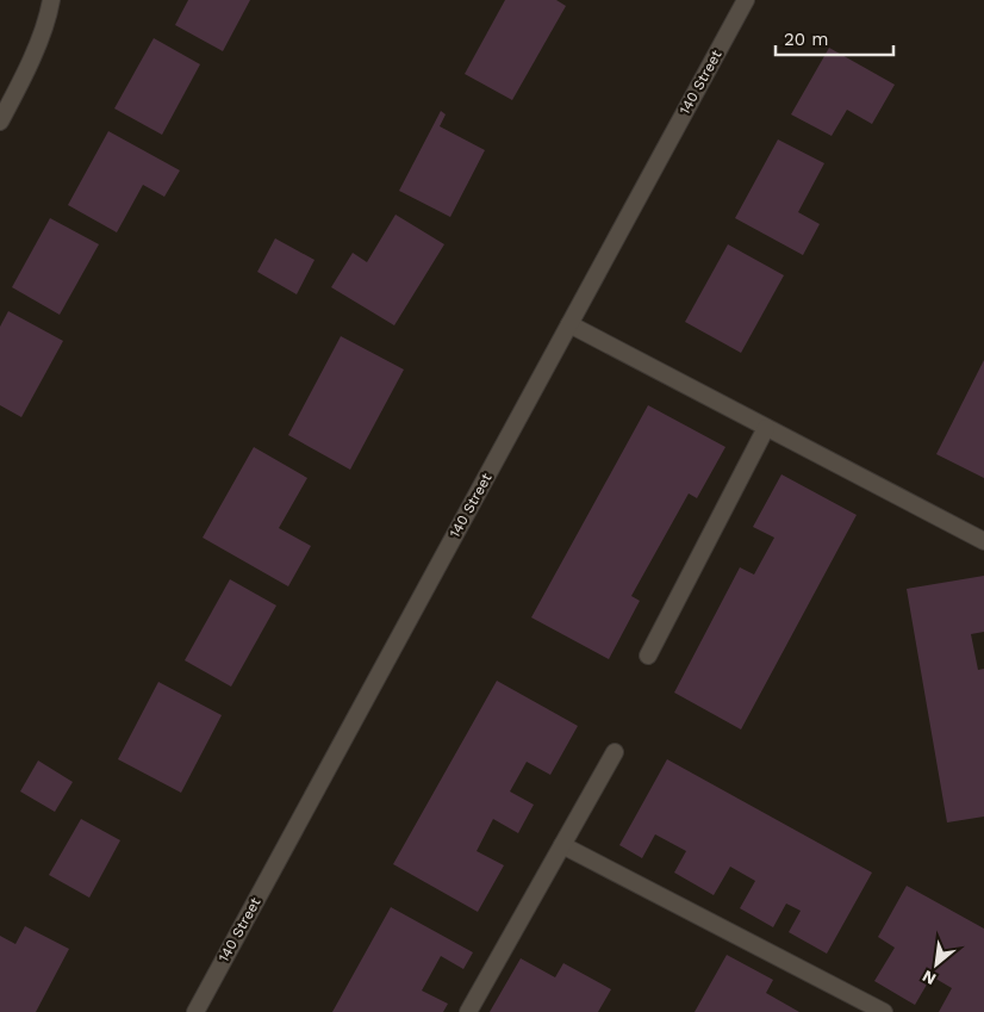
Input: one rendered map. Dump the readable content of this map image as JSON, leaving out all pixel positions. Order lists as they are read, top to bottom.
{
  "streets": {
    "main road": ["140 Street"]
  },
  "scale_bar": "20 m",
  "north": "bottom left"
}
